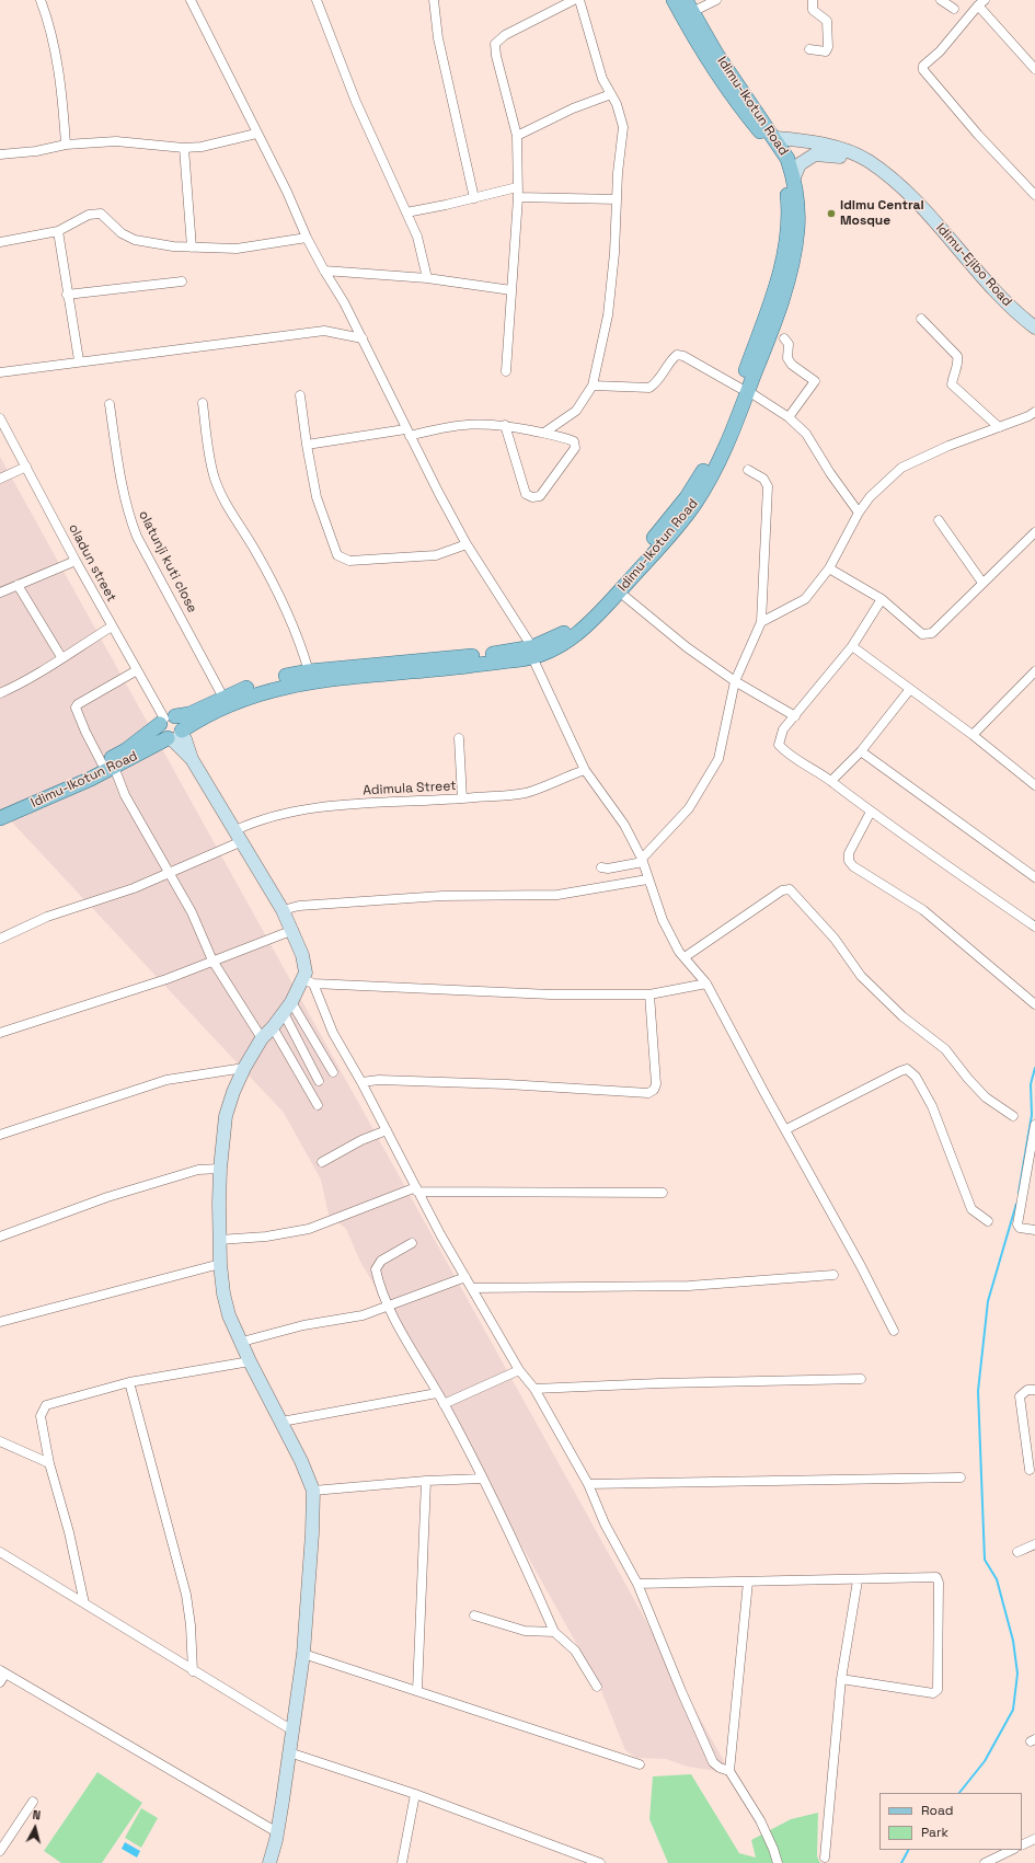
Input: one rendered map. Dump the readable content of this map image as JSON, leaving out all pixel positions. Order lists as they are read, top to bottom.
{
  "streets": {
    "main road": ["Idimu-Ikotun Road"],
    "street": [
      "Idimu-Ejibo Road",
      "olatunji kuti close",
      "oladun street",
      "Adimula Street"
    ]
  },
  "crossings": [
    ["Idimu-Ikotun Road", "Idimu-Ejibo Road"],
    ["Idimu-Ikotun Road", "olatunji kuti close"],
    ["Idimu-Ikotun Road", "oladun street"]
  ],
  "places": ["Idimu Central Mosque"],
  "legend": ["Road", "Park"],
  "north": "top"
}
